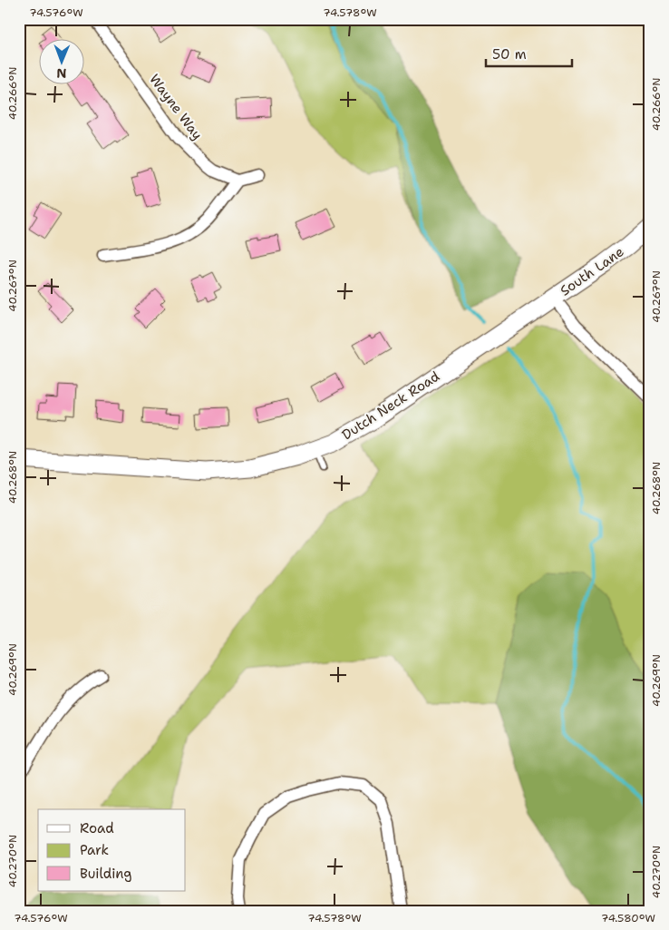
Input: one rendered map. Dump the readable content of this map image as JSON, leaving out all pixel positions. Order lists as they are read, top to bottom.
{
  "streets": {
    "street": ["Wayne Way", "South Lane", "Dutch Neck Road"]
  },
  "crossings": [
    ["South Lane", "Dutch Neck Road"]
  ],
  "legend": ["Road", "Park", "Building"],
  "scale_bar": "50 m",
  "north": "bottom",
  "coordinates": [
    "74.576°W",
    "74.578°W",
    "40.266°N",
    "40.267°N",
    "40.268°N",
    "40.269°N",
    "40.270°N",
    "74.580°W"
  ]
}
